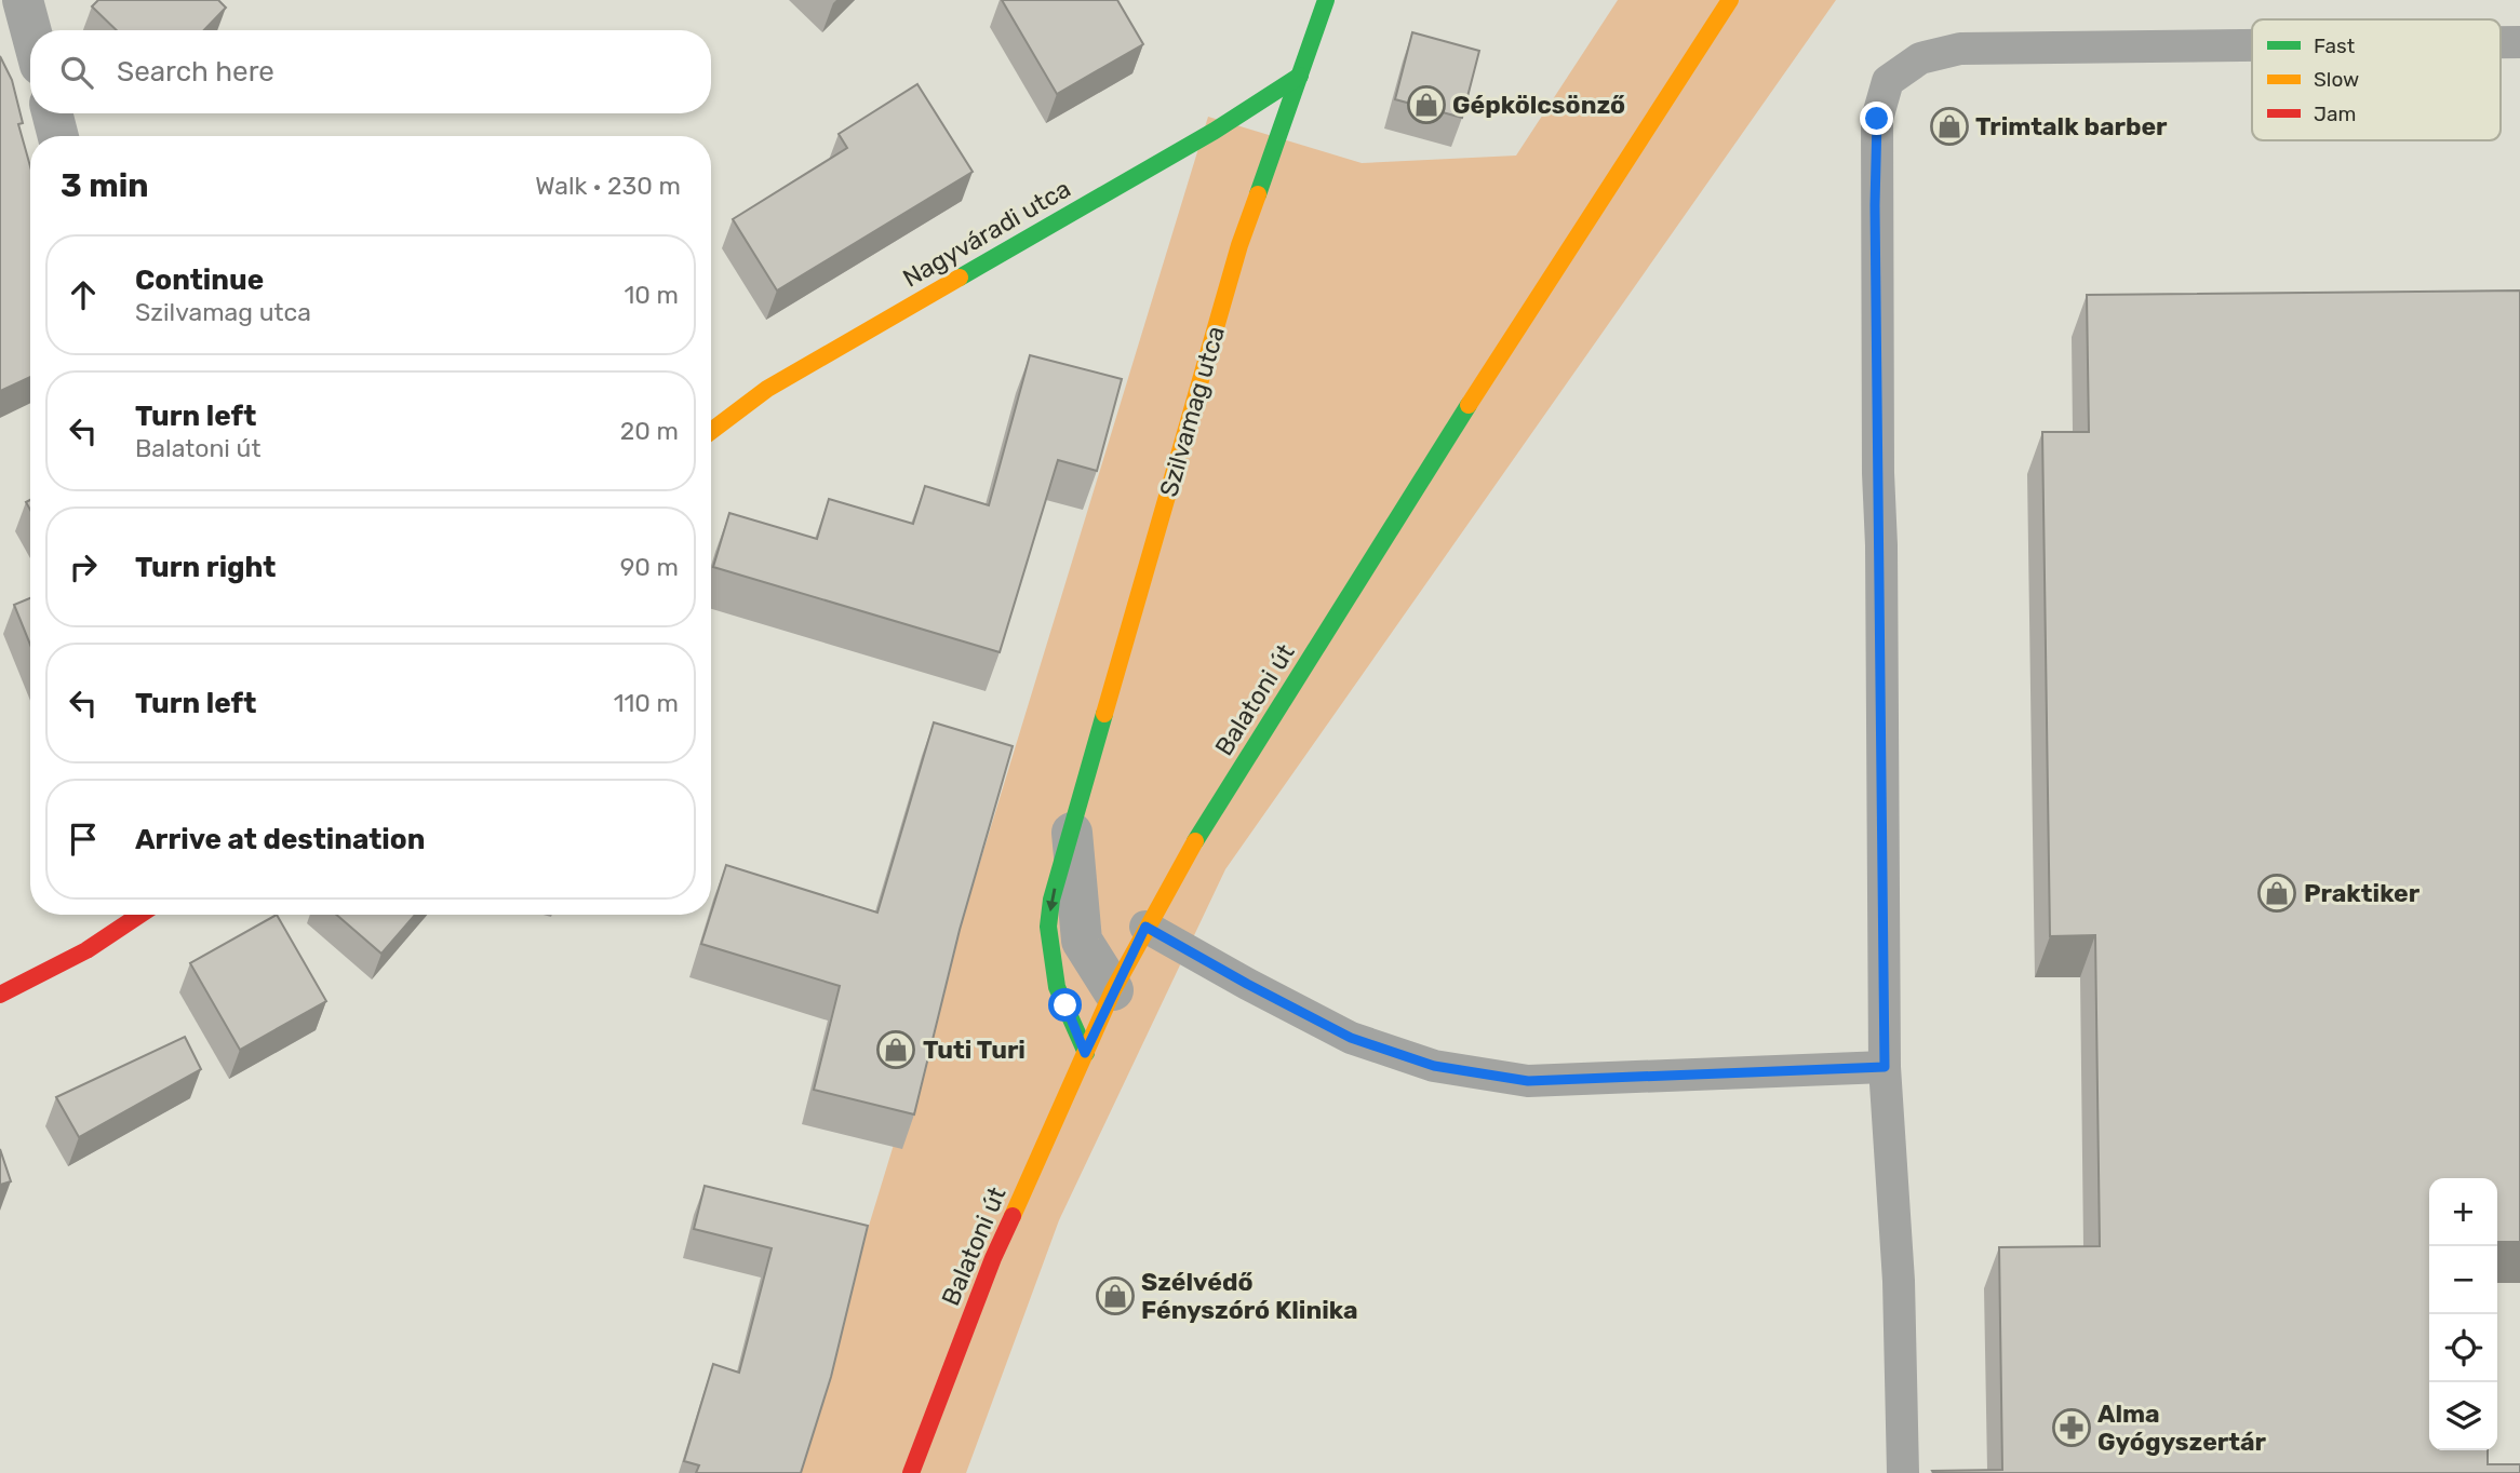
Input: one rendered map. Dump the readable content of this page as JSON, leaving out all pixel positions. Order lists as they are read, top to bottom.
{
  "streets": {
    "street": ["Nagyváradi utca", "Szilvamag utca", "Balatoni út"]
  },
  "crossings": [
    ["Nagyváradi utca", "Szilvamag utca"],
    ["Szilvamag utca", "Balatoni út"]
  ],
  "places": {
    "shop": [
      "Gépkölcsönző",
      "Trimtalk barber",
      "Praktiker",
      "Tuti Turi",
      "Szélvédő Fényszóró Klinika"
    ],
    "pharmacy": ["Alma Gyógyszertár"]
  },
  "legend": ["Fast", "Slow", "Jam"],
  "page": {
    "search": "Search here",
    "heading": ["3 min", "Walk · 230 m"],
    "list": [
      ["Continue", "Szilvamag utca", "10 m"],
      ["Turn left", "Balatoni út", "20 m"],
      ["Turn right", "90 m"],
      ["Turn left", "110 m"],
      "Arrive at destination"
    ],
    "map_buttons": ["+", "−"]
  }
}
